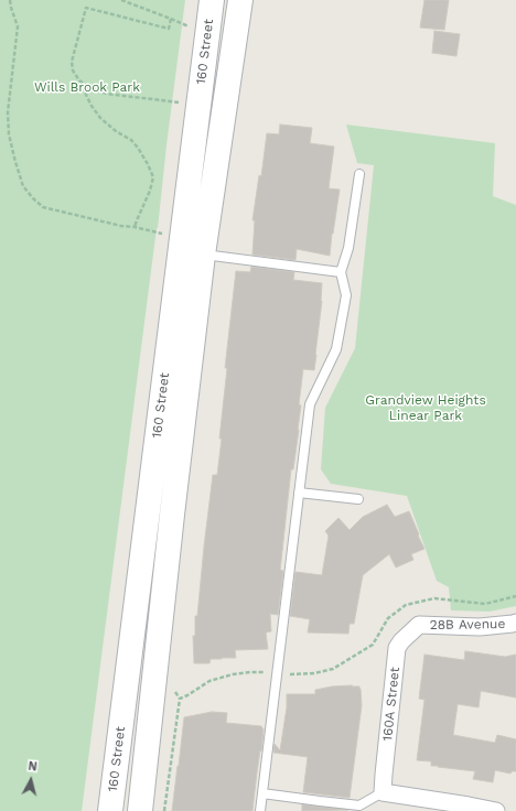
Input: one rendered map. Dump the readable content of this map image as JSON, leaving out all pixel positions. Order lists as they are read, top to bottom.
{
  "streets": {
    "main road": ["160 Street"],
    "street": ["28B Avenue", "160A Street"]
  },
  "crossings": [
    ["28B Avenue", "160A Street"]
  ],
  "parks": ["Wills Brook Park", "Grandview Heights Linear Park"],
  "north": "top"
}
